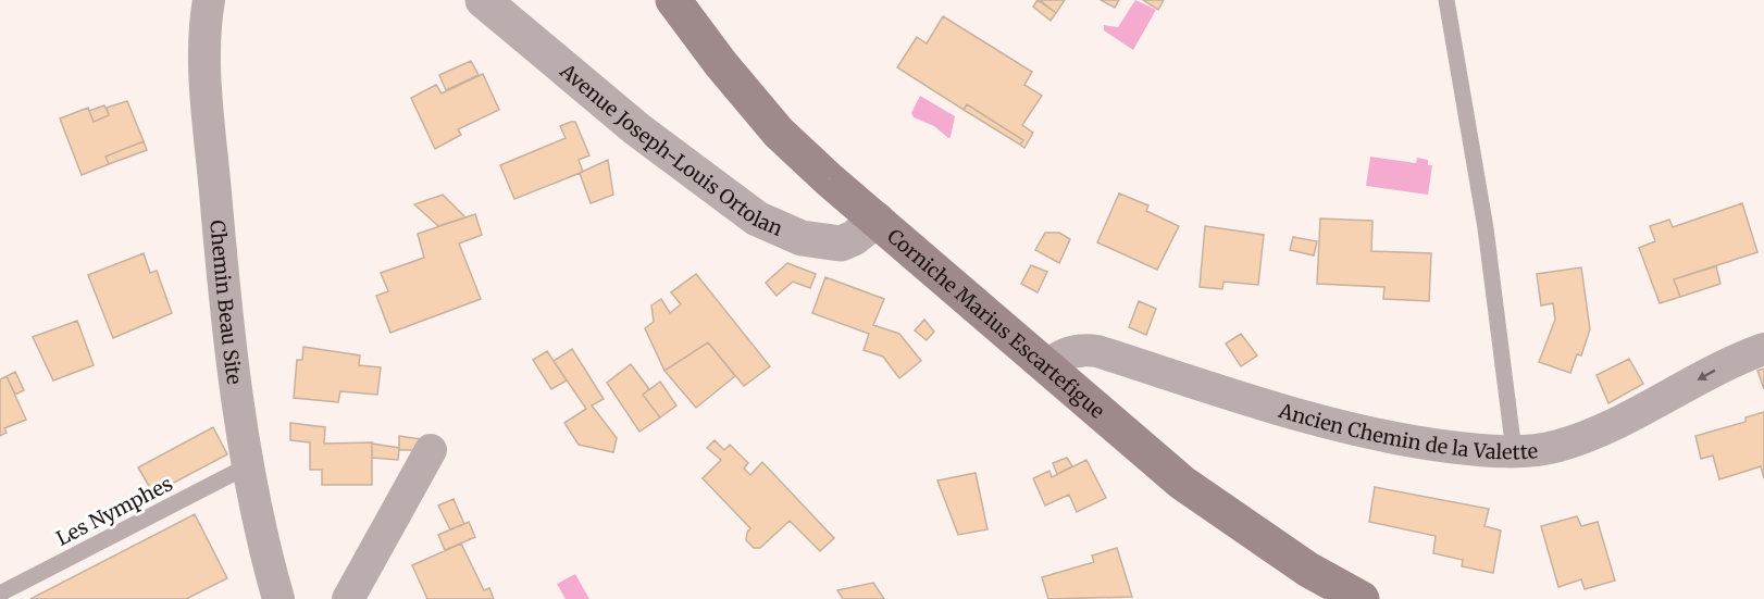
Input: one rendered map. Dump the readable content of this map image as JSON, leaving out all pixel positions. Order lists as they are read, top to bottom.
{
  "streets": {
    "main road": ["Corniche Marius Escartefigue"],
    "street": ["Avenue Joseph-Louis Ortolan", "Chemin Beau Site", "Ancien Chemin de la Valette"],
    "lane": ["Les Nymphes"]
  },
  "crossings": [
    ["Avenue Joseph-Louis Ortolan", "Corniche Marius Escartefigue"],
    ["Chemin Beau Site", "Les Nymphes"],
    ["Corniche Marius Escartefigue", "Ancien Chemin de la Valette"]
  ],
  "one_way": ["Ancien Chemin de la Valette"]
}
